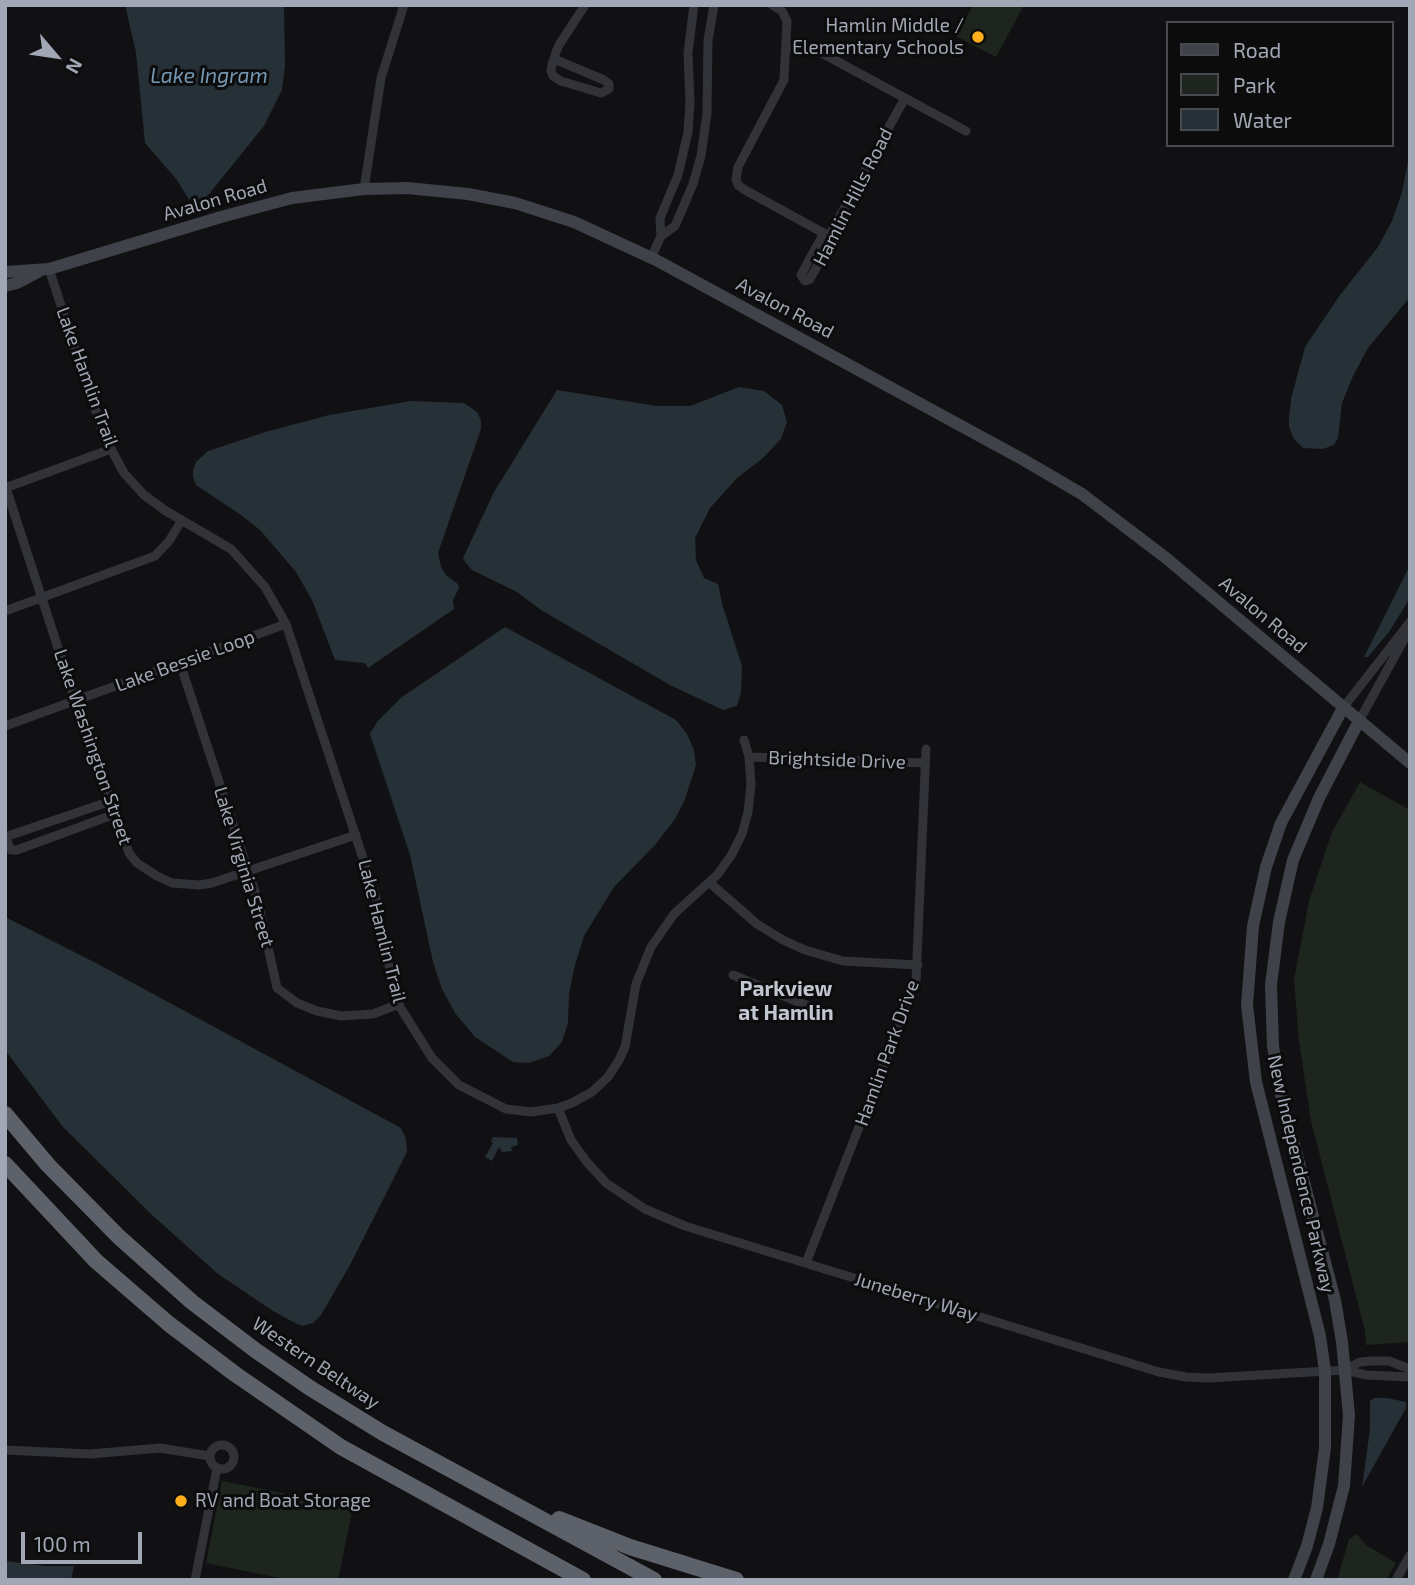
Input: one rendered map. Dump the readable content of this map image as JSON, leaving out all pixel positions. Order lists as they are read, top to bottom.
{
  "streets": {
    "highway": ["Western Beltway"],
    "main road": ["Avalon Road", "New Independence Parkway"],
    "street": [
      "Hamlin Hills Road",
      "Lake Hamlin Trail",
      "Lake Bessie Loop",
      "Lake Washington Street",
      "Brightside Drive",
      "Lake Virginia Street",
      "Hamlin Park Drive",
      "Juneberry Way"
    ]
  },
  "crossings": [
    ["Avalon Road", "Lake Hamlin Trail"],
    ["Avalon Road", "New Independence Parkway"],
    ["Lake Hamlin Trail", "Lake Bessie Loop"],
    ["Lake Hamlin Trail", "Lake Washington Street"],
    ["Lake Hamlin Trail", "Brightside Drive"],
    ["Lake Hamlin Trail", "Lake Virginia Street"],
    ["Lake Hamlin Trail", "Juneberry Way"],
    ["Lake Bessie Loop", "Lake Washington Street"],
    ["Lake Bessie Loop", "Lake Virginia Street"],
    ["Lake Washington Street", "Lake Virginia Street"],
    ["Brightside Drive", "Hamlin Park Drive"],
    ["Hamlin Park Drive", "Juneberry Way"],
    ["New Independence Parkway", "Juneberry Way"]
  ],
  "districts": ["Parkview at Hamlin"],
  "water": ["Lake Ingram"],
  "places": ["Hamlin Middle / Elementary Schools", "RV and Boat Storage"],
  "legend": ["Road", "Park", "Water"],
  "scale_bar": "100 m",
  "north": "bottom right"
}
